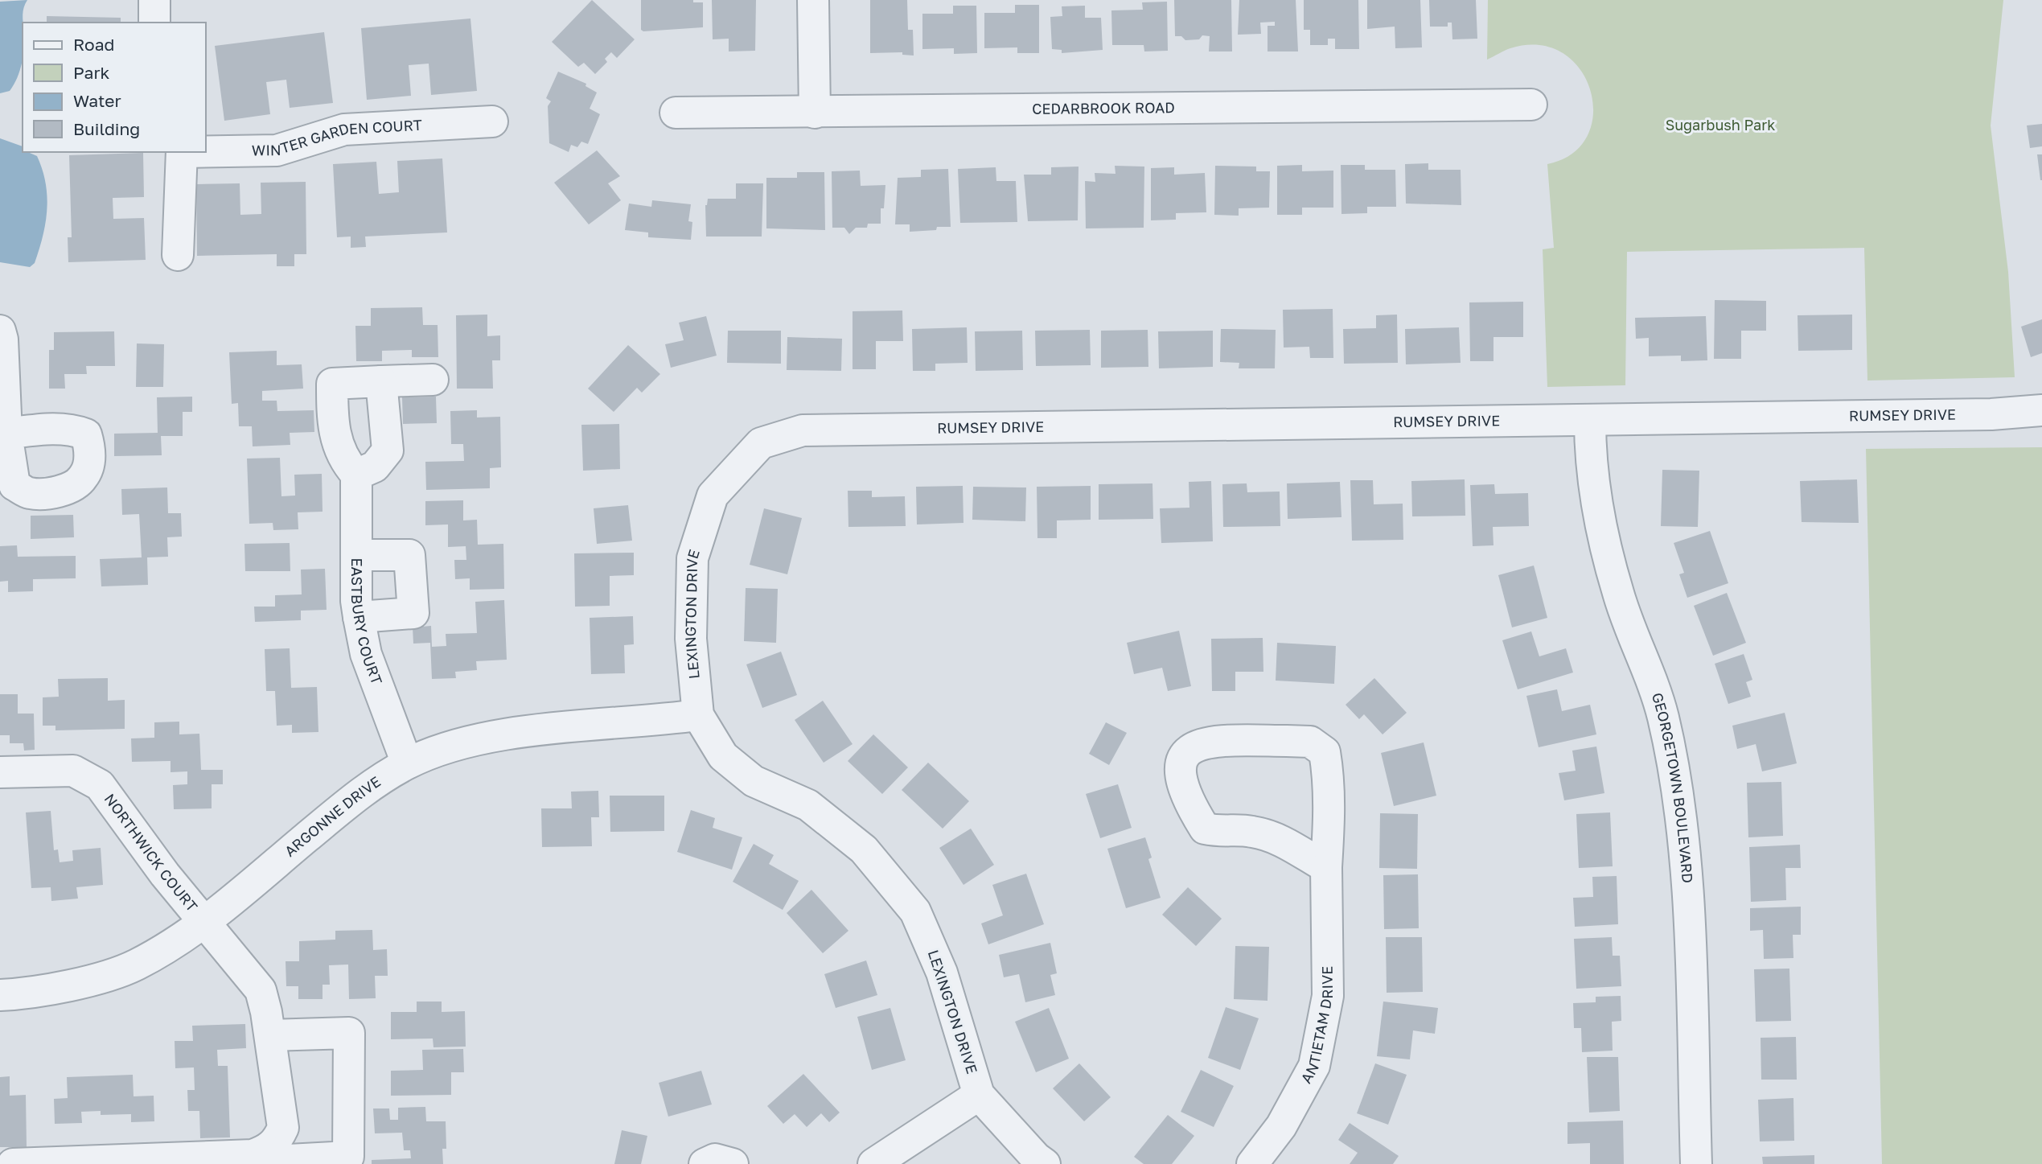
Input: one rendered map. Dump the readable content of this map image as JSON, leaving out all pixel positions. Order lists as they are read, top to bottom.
{
  "streets": {
    "street": [
      "CEDARBROOK ROAD",
      "WINTER GARDEN COURT",
      "RUMSEY DRIVE",
      "LEXINGTON DRIVE",
      "EASTBURY COURT",
      "GEORGETOWN BOULEVARD",
      "ARGONNE DRIVE",
      "NORTHWICK COURT",
      "ANTIETAM DRIVE"
    ]
  },
  "crossings": [
    ["RUMSEY DRIVE", "LEXINGTON DRIVE"],
    ["RUMSEY DRIVE", "GEORGETOWN BOULEVARD"],
    ["LEXINGTON DRIVE", "ARGONNE DRIVE"],
    ["EASTBURY COURT", "ARGONNE DRIVE"],
    ["ARGONNE DRIVE", "NORTHWICK COURT"]
  ],
  "parks": ["Sugarbush Park"],
  "legend": [
    "Road",
    "Park",
    "Water",
    "Building"
  ]
}
